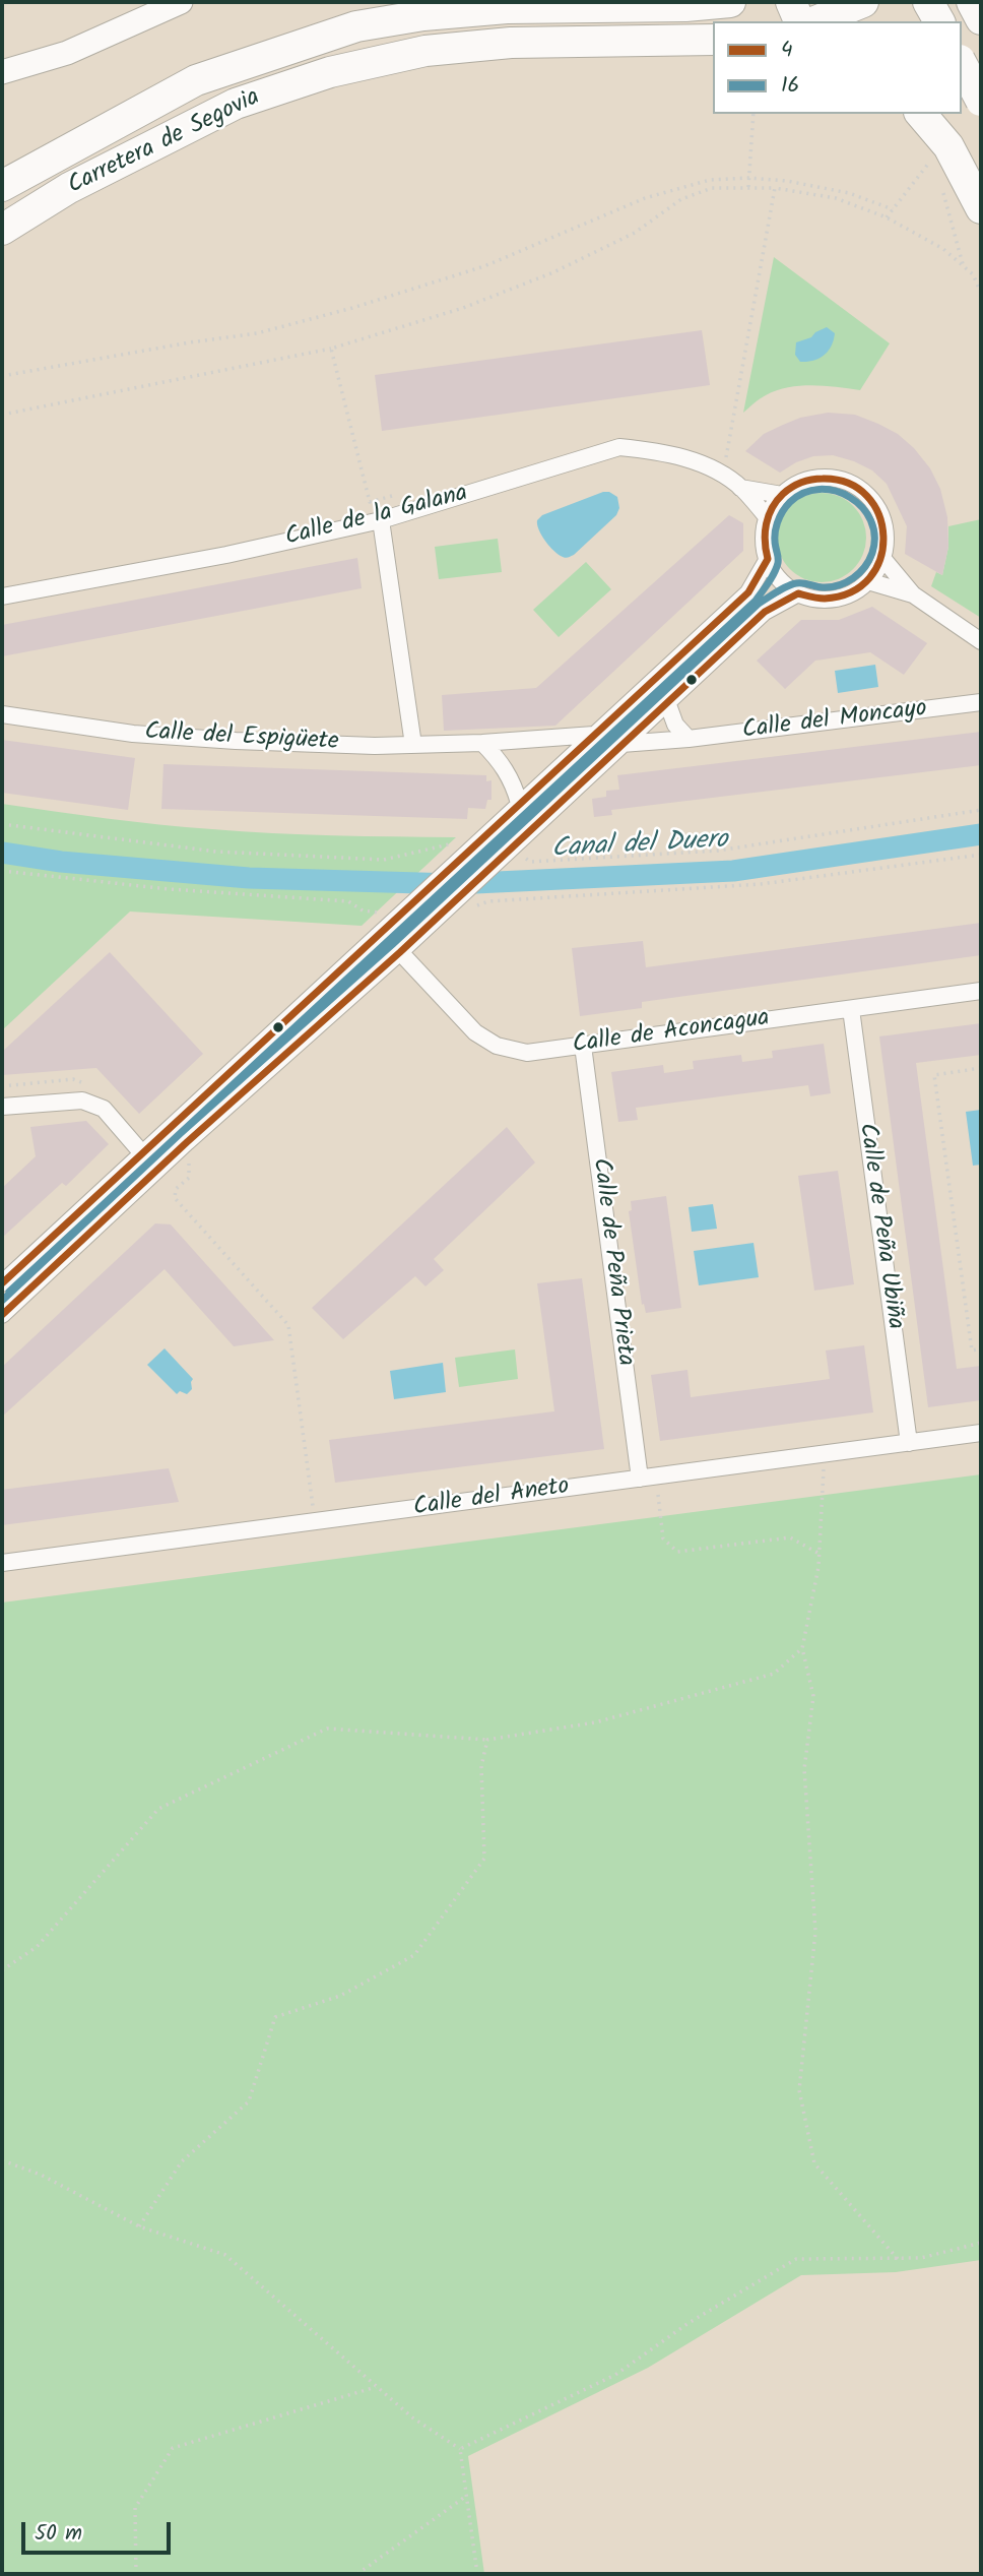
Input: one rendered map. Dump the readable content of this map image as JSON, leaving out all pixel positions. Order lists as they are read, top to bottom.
{
  "streets": {
    "highway": ["Carretera de Segovia"],
    "street": [
      "Calle de la Galana",
      "Calle del Moncayo",
      "Calle del Espigüete",
      "Calle de Aconcagua",
      "Calle de Peña Ubiña",
      "Calle de Peña Prieta",
      "Calle del Aneto"
    ]
  },
  "crossings": [
    ["Calle de Aconcagua", "Calle de Peña Ubiña"],
    ["Calle de Aconcagua", "Calle de Peña Prieta"],
    ["Calle de Peña Ubiña", "Calle del Aneto"],
    ["Calle de Peña Prieta", "Calle del Aneto"]
  ],
  "water": ["Canal del Duero"],
  "lines": ["transit line 4", "transit line 16"],
  "legend": ["4", "16"],
  "scale_bar": "50 m"
}
